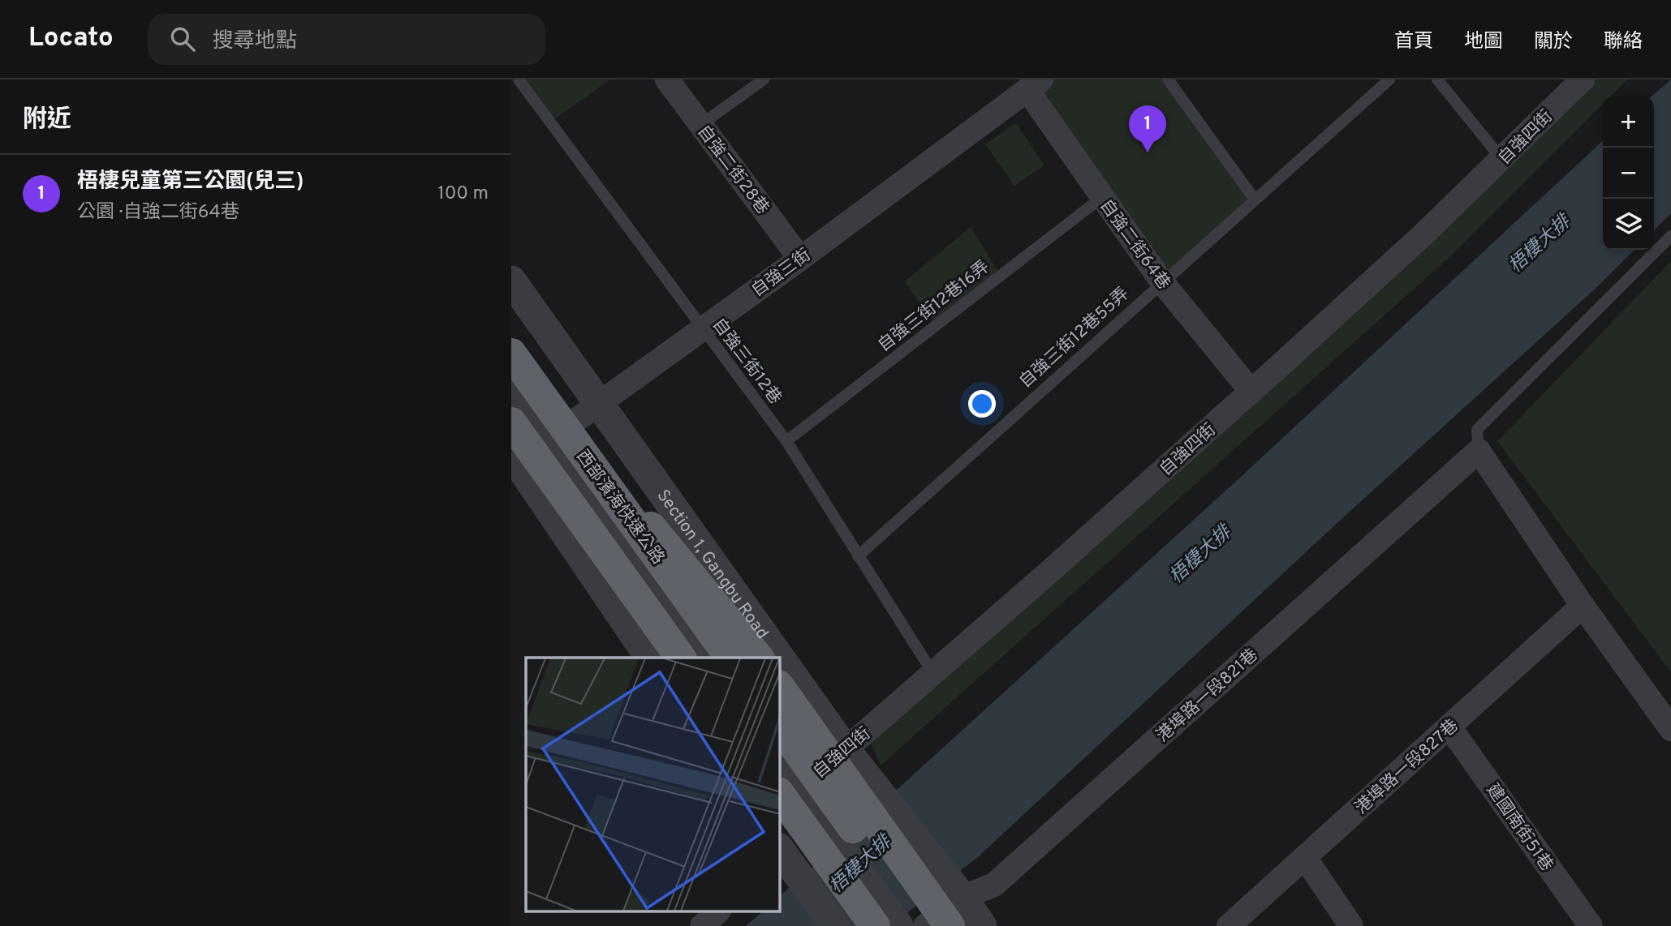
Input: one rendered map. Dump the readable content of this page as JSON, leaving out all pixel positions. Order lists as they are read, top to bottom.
{
  "streets": {
    "highway": ["西部濱海快速公路"],
    "street": [
      "自強四街",
      "自強二街28巷",
      "自強二街64巷",
      "自強三街",
      "Section 1, Gangbu Road",
      "港埠路一段821巷",
      "港埠路一段827巷",
      "建國南街51巷"
    ],
    "lane": ["自強三街12巷16弄", "自強三街12巷55弄", "自強三街12巷"]
  },
  "crossings": [
    ["自強四街", "自強二街64巷"],
    ["自強四街", "自強三街12巷"],
    ["自強四街", "Section 1, Gangbu Road"],
    ["自強二街28巷", "自強三街"],
    ["自強二街64巷", "自強三街"],
    ["自強二街64巷", "自強三街12巷16弄"],
    ["自強二街64巷", "自強三街12巷55弄"],
    ["自強三街", "自強三街12巷"],
    ["自強三街", "Section 1, Gangbu Road"],
    ["自強三街12巷16弄", "自強三街12巷"],
    ["自強三街12巷55弄", "自強三街12巷"],
    ["Section 1, Gangbu Road", "港埠路一段821巷"],
    ["港埠路一段827巷", "建國南街51巷"]
  ],
  "water": ["梧棲大排"],
  "page": {
    "header": "Locato",
    "search": "搜尋地點",
    "nav": [
      "首頁",
      "地圖",
      "關於",
      "聯絡"
    ],
    "heading": "附近",
    "map_buttons": ["+", "−"],
    "pins": "1",
    "list": [
      {
        "mark": "1",
        "name": "梧棲兒童第三公園(兒三)",
        "note": "公園 · 自強二街64巷",
        "value": "100 m"
      }
    ]
  }
}
